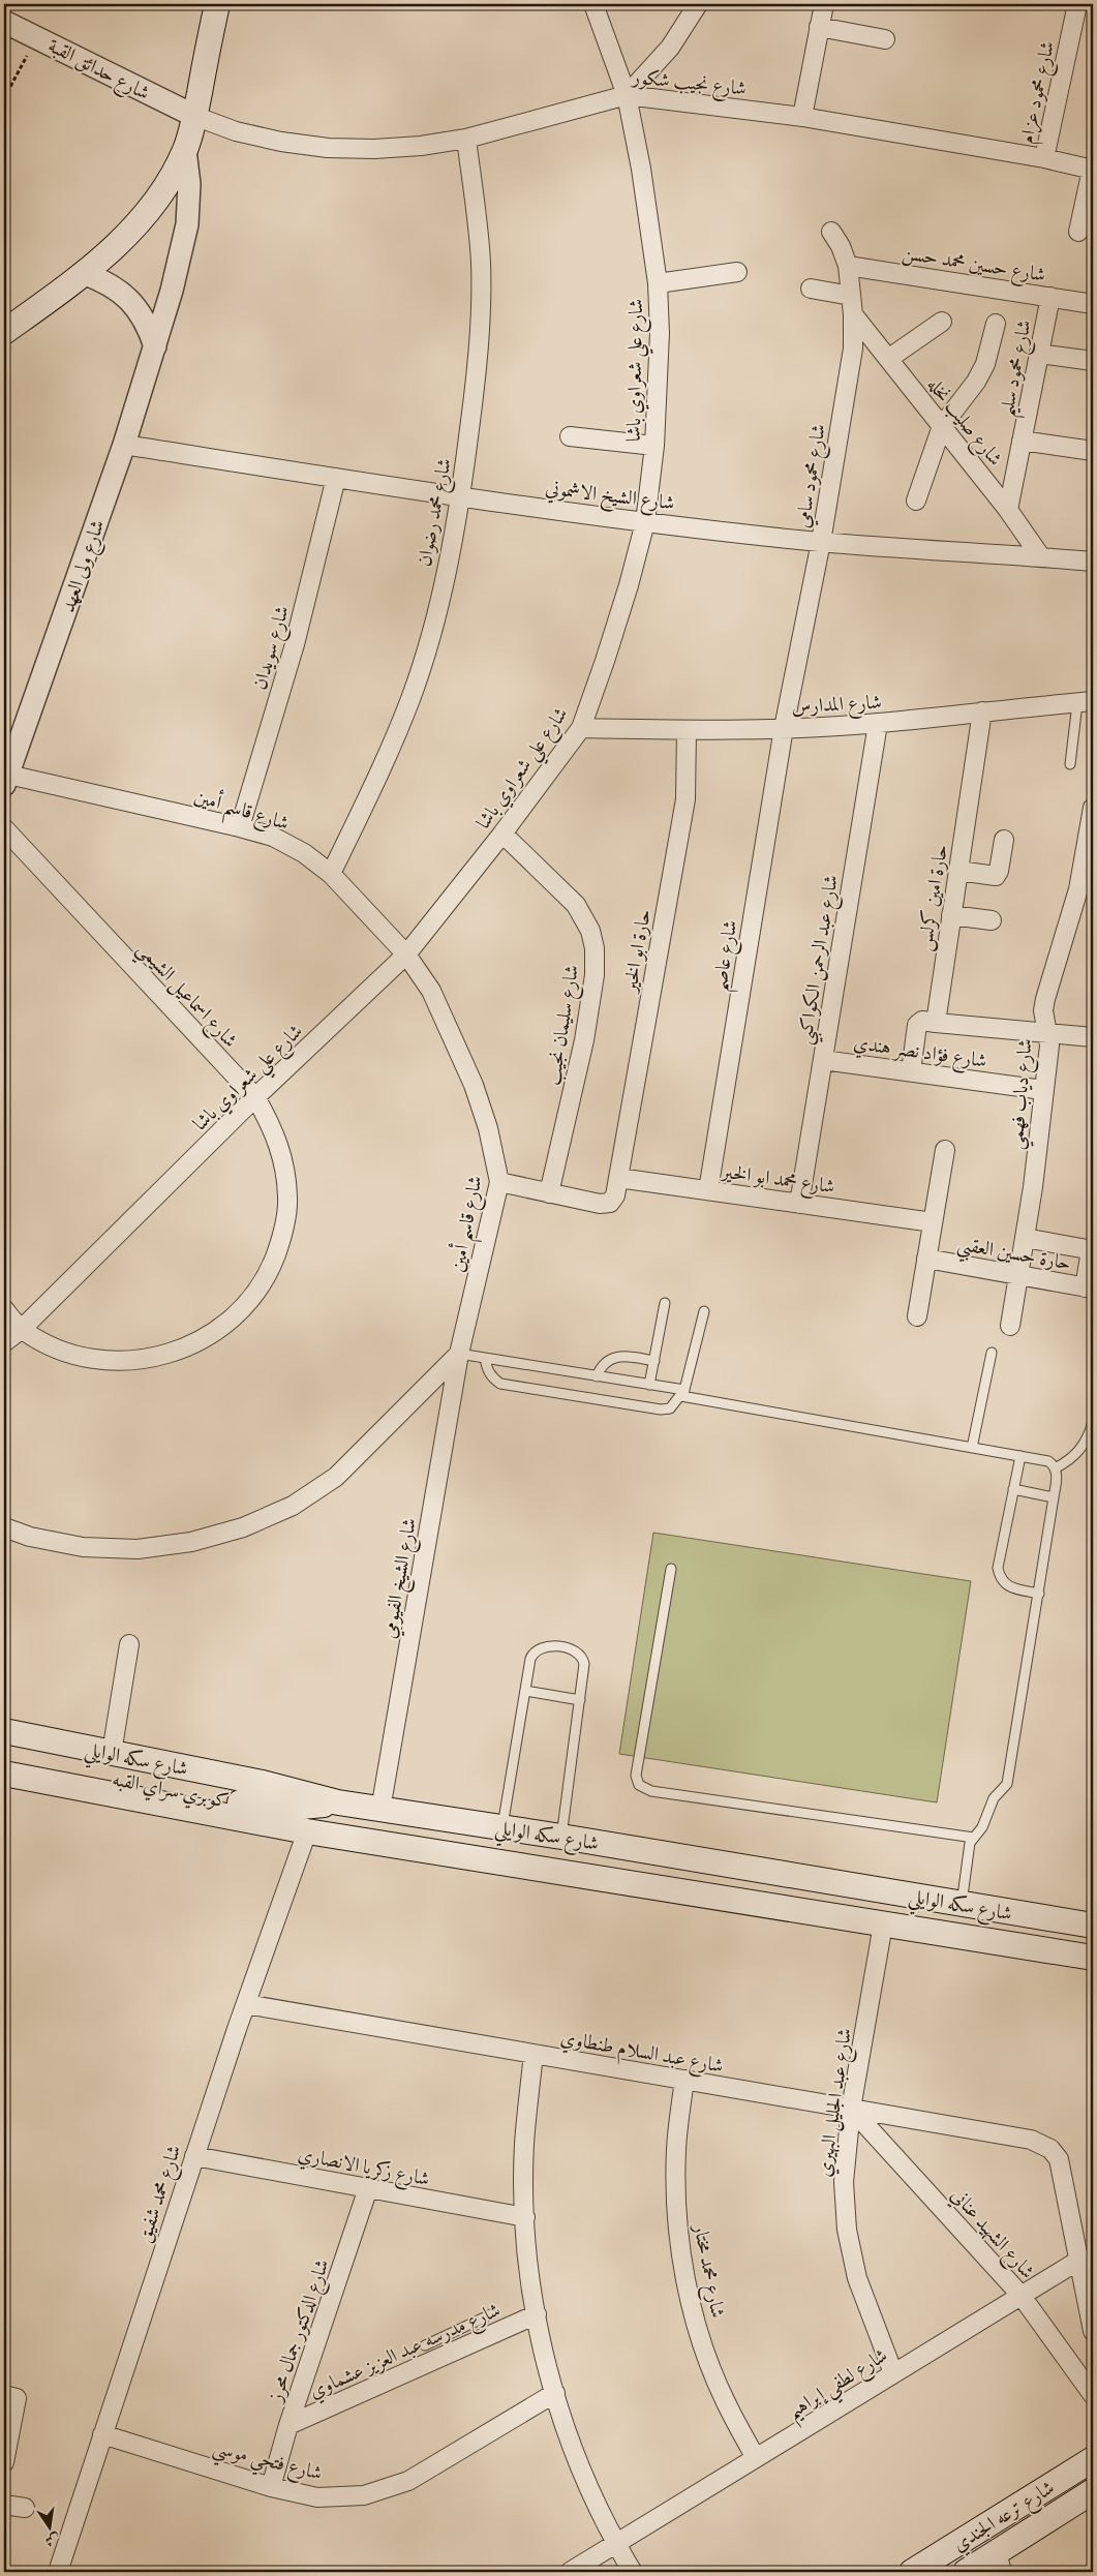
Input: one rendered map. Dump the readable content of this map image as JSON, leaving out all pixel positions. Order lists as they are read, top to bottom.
{
  "streets": {
    "main road": ["شارع سكه الوايلي", "كوبري سراي القبه", "شارع ترعه الجندي"],
    "street": [
      "شارع حدائق القبة",
      "شارع نجيب شكور",
      "شارع محمود عزام",
      "شارع حسين محمد حسن",
      "شارع محمود سليم",
      "شارع علي شعراوي باشا",
      "شارع صليب نخله",
      "شارع محمود سامي",
      "شارع الشيخ الاشموني",
      "شارع محمد رضوان",
      "شارع ولى العهد",
      "شارع سويدان",
      "شارع المدارس",
      "شارع قاسم أمين",
      "حارة امين كرلس",
      "حارة ابو الخير",
      "شارع عاصم",
      "شارع عبد الرحمن الكواكبي",
      "شارع اسماعيل الشيمي",
      "شارع سليمان نجيب",
      "شارع فؤاد نصر هندي",
      "شارع دياب فهمي",
      "شارع محمد ابو الخير",
      "حارة حسين العقبي",
      "شارع الشيخ الفيومي",
      "شارع عبد السلام طنطاوي",
      "شارع عبد الجليل البهيري",
      "شارع زكريا الانصاري",
      "شارع محمد شفيق",
      "شارع الشهيد عناني",
      "شارع محمد مختار",
      "شارع الدكتور جمال محرز",
      "شارع مدرسه عبد العزيز عشماوي",
      "شارع لطفي إبراهيم",
      "شارع فتحي موسي"
    ]
  },
  "crossings": [
    ["شارع حدائق القبة", "شارع نجيب شكور"],
    ["شارع نجيب شكور", "شارع محمود عزام"],
    ["شارع نجيب شكور", "شارع علي شعراوي باشا"],
    ["شارع نجيب شكور", "شارع محمد رضوان"],
    ["شارع حسين محمد حسن", "شارع محمود سليم"],
    ["شارع حسين محمد حسن", "شارع محمود سامي"],
    ["شارع محمود سليم", "شارع صليب نخله"],
    ["شارع علي شعراوي باشا", "شارع الشيخ الاشموني"],
    ["شارع علي شعراوي باشا", "شارع المدارس"],
    ["شارع علي شعراوي باشا", "شارع قاسم أمين"],
    ["شارع علي شعراوي باشا", "شارع اسماعيل الشيمي"],
    ["شارع علي شعراوي باشا", "شارع سليمان نجيب"],
    ["شارع صليب نخله", "شارع محمود سامي"],
    ["شارع صليب نخله", "شارع الشيخ الاشموني"],
    ["شارع محمود سامي", "شارع الشيخ الاشموني"],
    ["شارع محمود سامي", "شارع المدارس"],
    ["شارع محمود سامي", "شارع عاصم"],
    ["شارع الشيخ الاشموني", "شارع محمد رضوان"],
    ["شارع الشيخ الاشموني", "شارع ولى العهد"],
    ["شارع الشيخ الاشموني", "شارع سويدان"],
    ["شارع محمد رضوان", "شارع قاسم أمين"],
    ["شارع ولى العهد", "شارع قاسم أمين"],
    ["شارع سويدان", "شارع قاسم أمين"],
    ["شارع المدارس", "حارة امين كرلس"],
    ["شارع المدارس", "حارة ابو الخير"],
    ["شارع المدارس", "شارع عاصم"],
    ["شارع المدارس", "شارع عبد الرحمن الكواكبي"],
    ["شارع قاسم أمين", "شارع الشيخ الفيومي"],
    ["حارة ابو الخير", "شارع سليمان نجيب"],
    ["حارة ابو الخير", "شارع محمد ابو الخير"],
    ["شارع عاصم", "شارع محمد ابو الخير"],
    ["شارع عبد الرحمن الكواكبي", "شارع فؤاد نصر هندي"],
    ["شارع عبد الرحمن الكواكبي", "شارع محمد ابو الخير"],
    ["شارع فؤاد نصر هندي", "شارع دياب فهمي"],
    ["شارع دياب فهمي", "حارة حسين العقبي"],
    ["شارع الشيخ الفيومي", "شارع سكه الوايلي"],
    ["شارع سكه الوايلي", "كوبري سراي القبه"],
    ["شارع سكه الوايلي", "شارع عبد الجليل البهيري"],
    ["شارع سكه الوايلي", "شارع محمد شفيق"],
    ["شارع عبد السلام طنطاوي", "شارع عبد الجليل البهيري"],
    ["شارع عبد السلام طنطاوي", "شارع محمد شفيق"],
    ["شارع عبد السلام طنطاوي", "شارع الشهيد عناني"],
    ["شارع عبد السلام طنطاوي", "شارع محمد مختار"],
    ["شارع عبد السلام طنطاوي", "شارع لطفي إبراهيم"],
    ["شارع عبد الجليل البهيري", "شارع الشهيد عناني"],
    ["شارع عبد الجليل البهيري", "شارع لطفي إبراهيم"],
    ["شارع زكريا الانصاري", "شارع محمد شفيق"],
    ["شارع زكريا الانصاري", "شارع الدكتور جمال محرز"],
    ["شارع محمد شفيق", "شارع فتحي موسي"],
    ["شارع الشهيد عناني", "شارع لطفي إبراهيم"],
    ["شارع محمد مختار", "شارع لطفي إبراهيم"],
    ["شارع الدكتور جمال محرز", "شارع مدرسه عبد العزيز عشماوي"],
    ["شارع الدكتور جمال محرز", "شارع فتحي موسي"]
  ],
  "north": "bottom"
}
